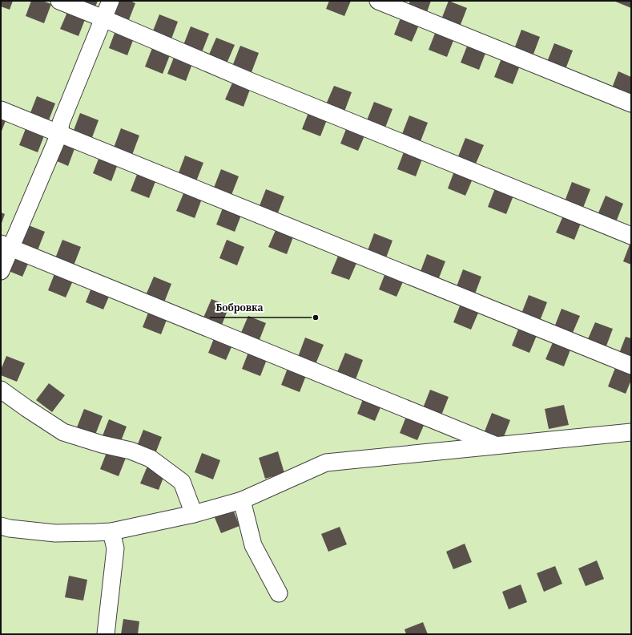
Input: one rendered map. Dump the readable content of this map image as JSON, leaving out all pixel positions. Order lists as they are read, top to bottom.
{
  "places": ["Бобровка"]
}
